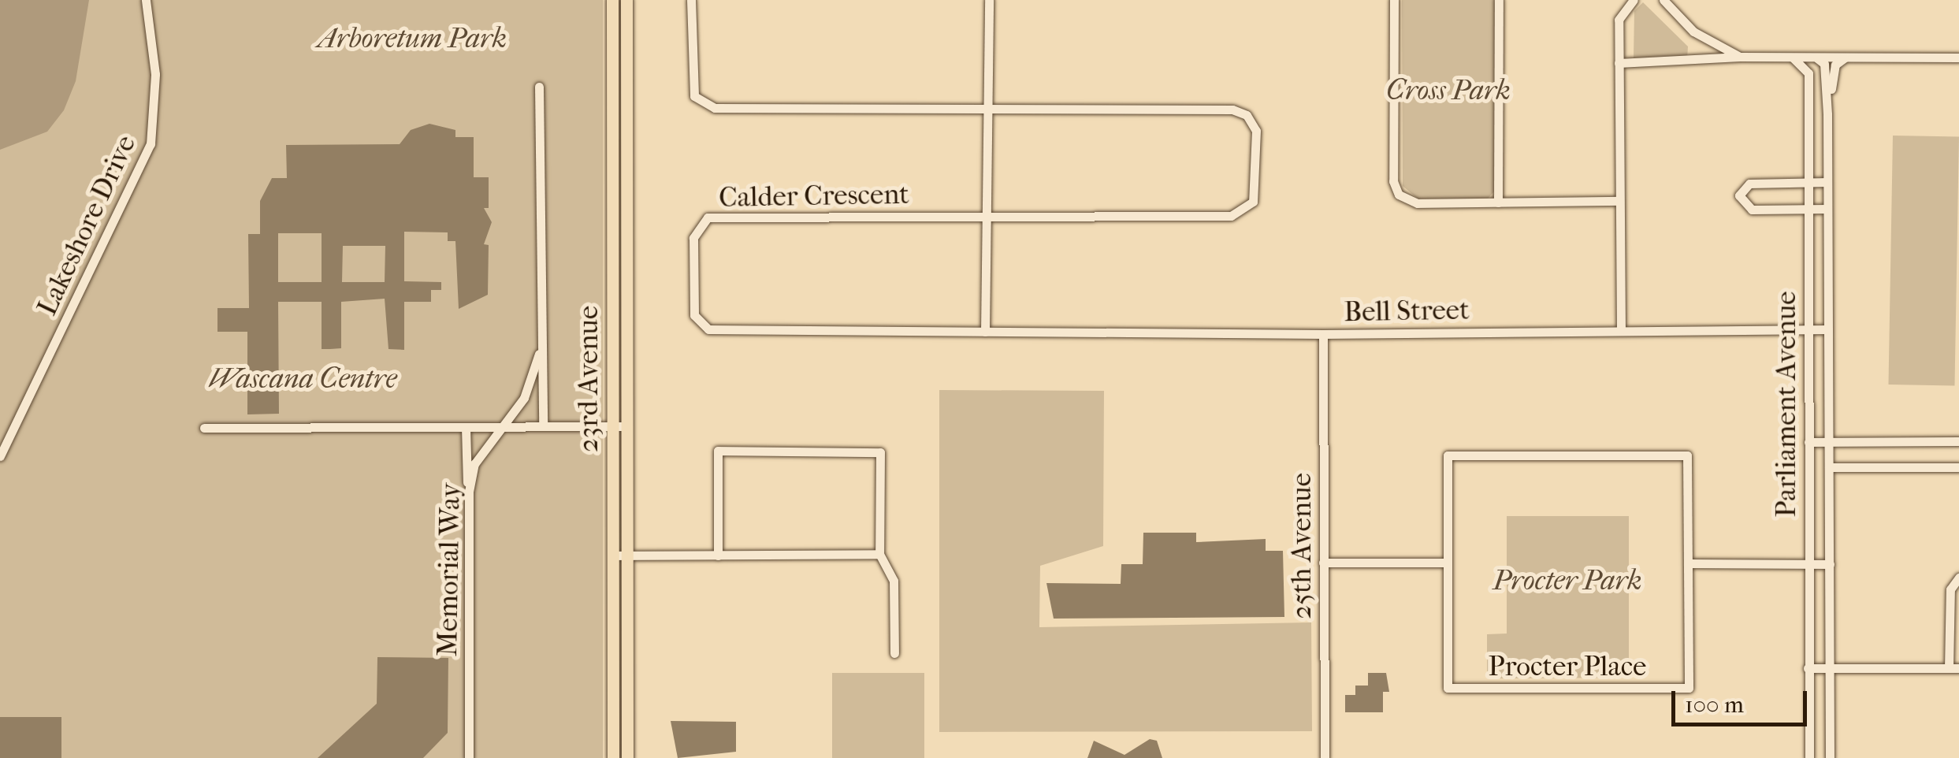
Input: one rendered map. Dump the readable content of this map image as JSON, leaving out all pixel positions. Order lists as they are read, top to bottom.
{
  "streets": {
    "main road": ["23rd Avenue"],
    "street": [
      "Calder Crescent",
      "Lakeshore Drive",
      "Bell Street",
      "Parliament Avenue",
      "25th Avenue",
      "Memorial Way",
      "Procter Place"
    ]
  },
  "crossings": [
    ["Calder Crescent", "Bell Street"],
    ["Bell Street", "Parliament Avenue"],
    ["Bell Street", "25th Avenue"]
  ],
  "parks": [
    "Arboretum Park",
    "Cross Park",
    "Wascana Centre",
    "Procter Park"
  ],
  "scale_bar": "100 m"
}
